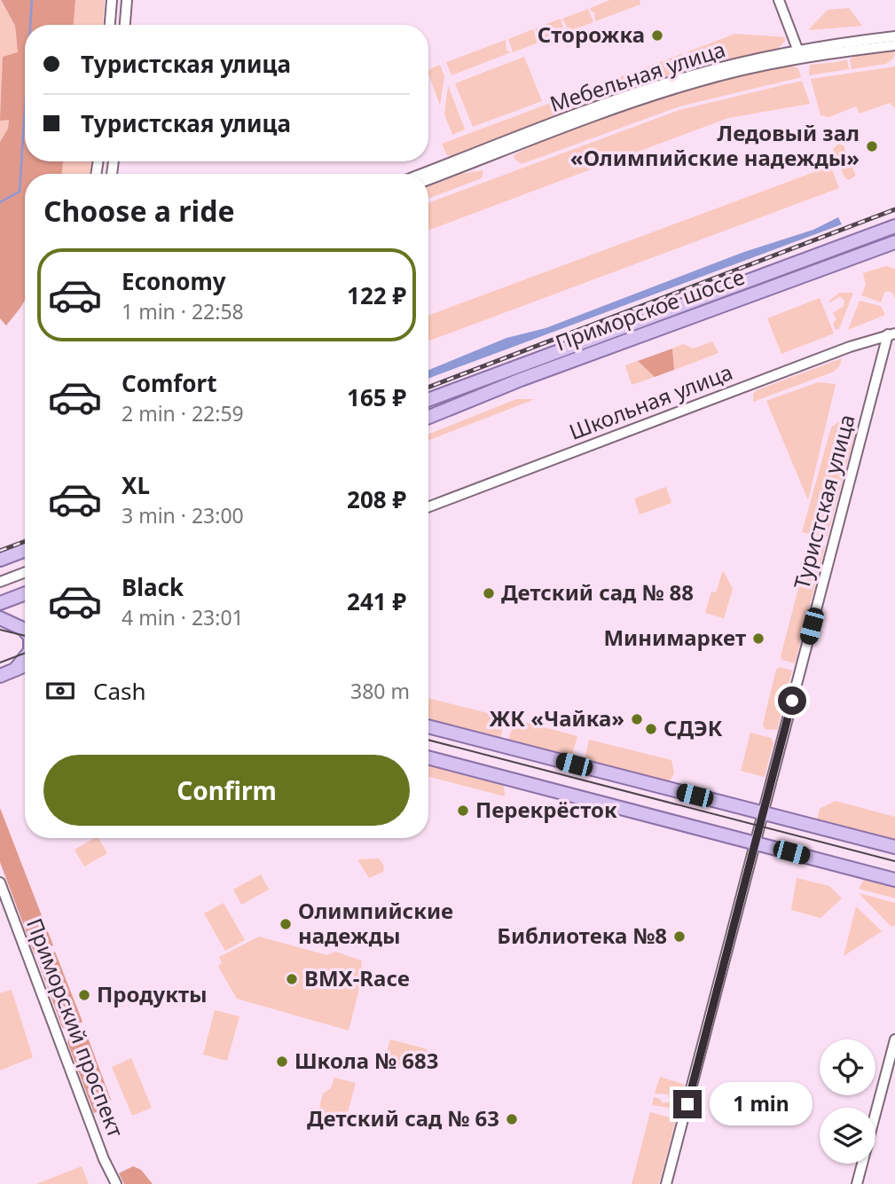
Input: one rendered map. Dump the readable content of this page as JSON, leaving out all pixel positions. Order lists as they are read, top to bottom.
{
  "streets": {
    "main road": ["Приморское шоссе"],
    "street": [
      "Мебельная улица",
      "Школьная улица",
      "Туристская улица",
      "Приморский проспект"
    ]
  },
  "crossings": [
    ["Школьная улица", "Туристская улица"]
  ],
  "places": [
    "Сторожка",
    "Ледовый зал «Олимпийские надежды»",
    "Детский сад № 88",
    "Минимаркет",
    "ЖК «Чайка»",
    "СДЭК",
    "Перекрёсток",
    "Олимпийские надежды",
    "Библиотека №8",
    "BMX-Race",
    "Продукты",
    "Школа № 683",
    "Детский сад № 63"
  ],
  "page": {
    "banner": ["Туристская улица", "Туристская улица"],
    "heading": "Choose a ride",
    "list": [
      {
        "name": "Economy",
        "note": "1 min · 22:58",
        "value": "122 ₽"
      },
      {
        "name": "Comfort",
        "note": "2 min · 22:59",
        "value": "165 ₽"
      },
      {
        "name": "XL",
        "note": "3 min · 23:00",
        "value": "208 ₽"
      },
      {
        "name": "Black",
        "note": "4 min · 23:01",
        "value": "241 ₽"
      }
    ],
    "pay": ["Cash", "380 m"],
    "buttons": "Confirm",
    "bubble": "1 min"
  }
}
